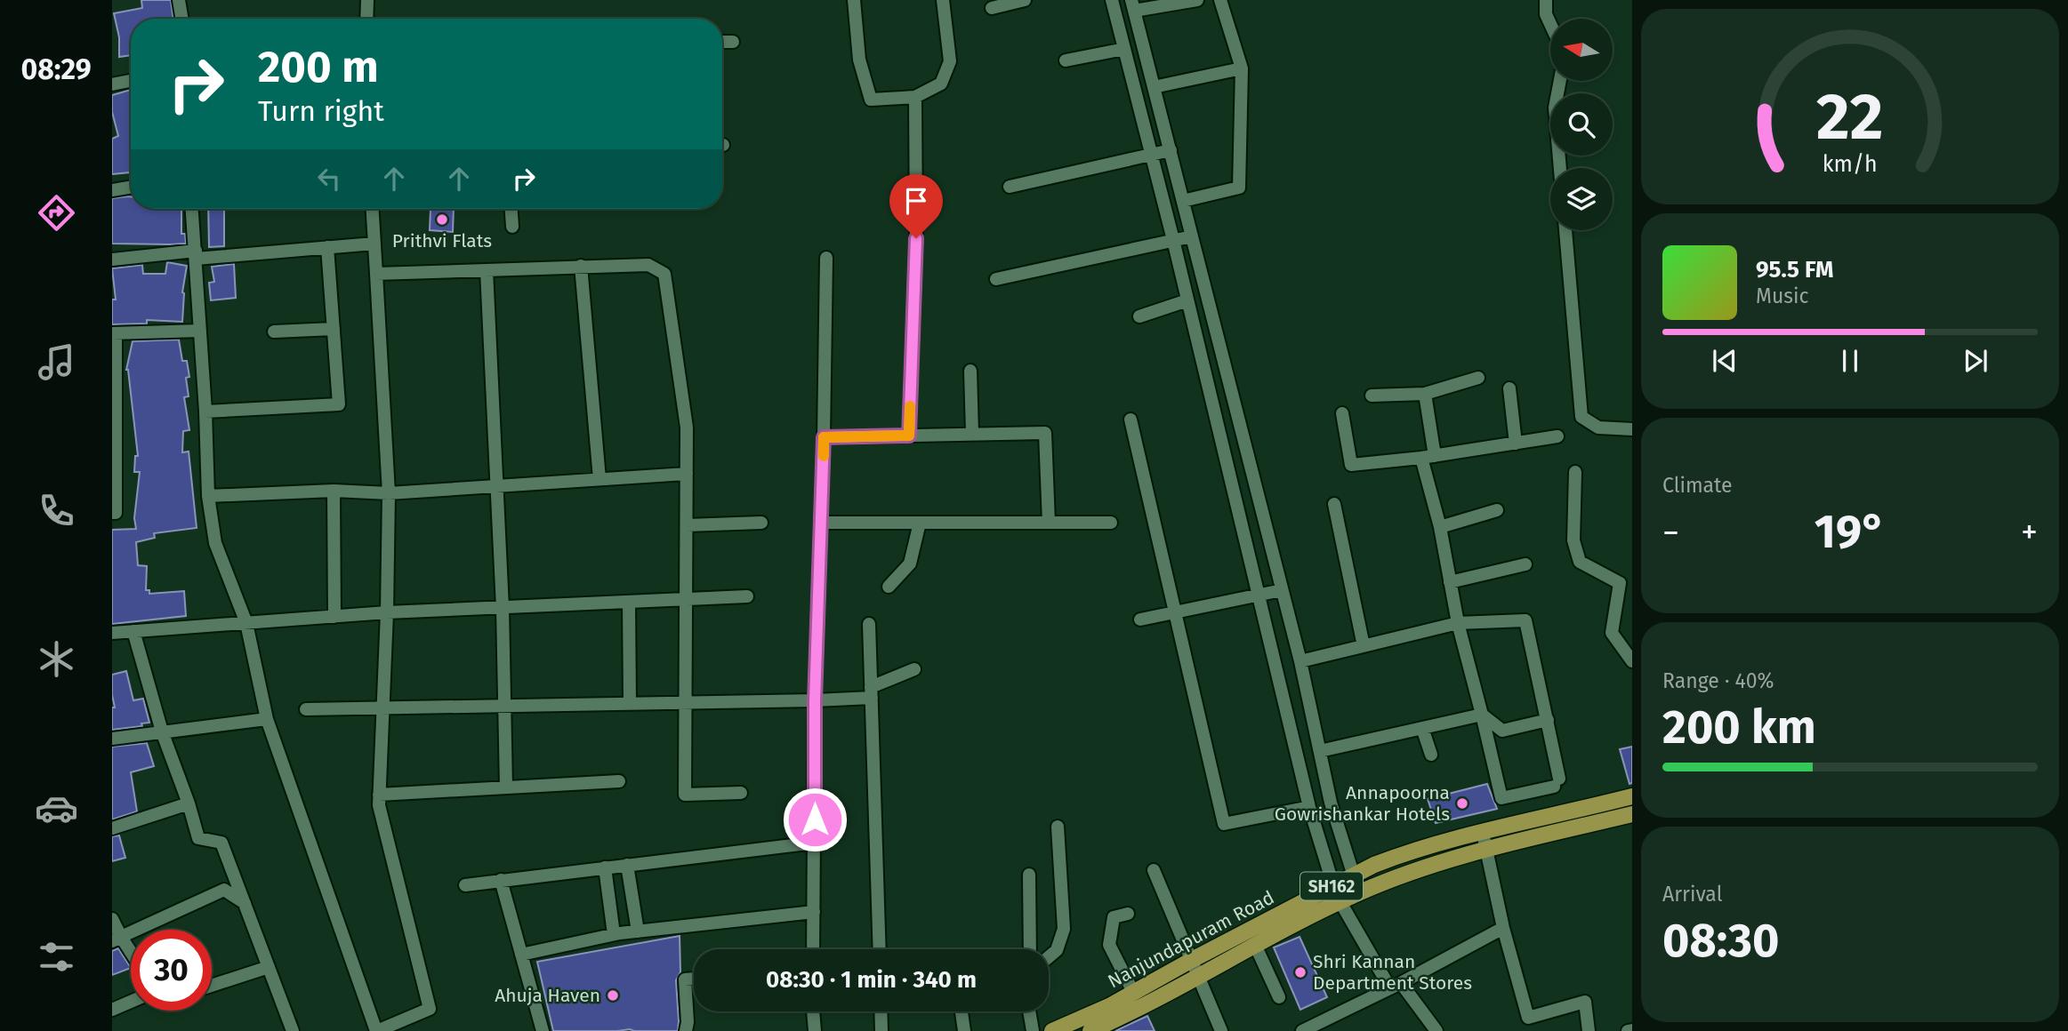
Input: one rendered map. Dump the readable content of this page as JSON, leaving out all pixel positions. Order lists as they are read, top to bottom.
{
  "streets": {
    "main road": ["SH162", "Nanjundapuram Road"]
  },
  "places": [
    "Prithvi Flats",
    "Annapoorna Gowrishankar Hotels",
    "Shri Kannan Department Stores",
    "Ahuja Haven"
  ],
  "north": "left",
  "page": {
    "tabs": "08:29",
    "turn": ["200 m", "Turn right"],
    "song": ["95.5 FM", "Music"],
    "tile": [
      "Climate",
      ["Range · 40%", "200 km"],
      ["Arrival", "08:30"]
    ],
    "heat": ["−", "19°", "+"],
    "limit": "30",
    "trip": "08:30 · 1 min · 340 m",
    "gauge": ["22", "km/h"]
  }
}
